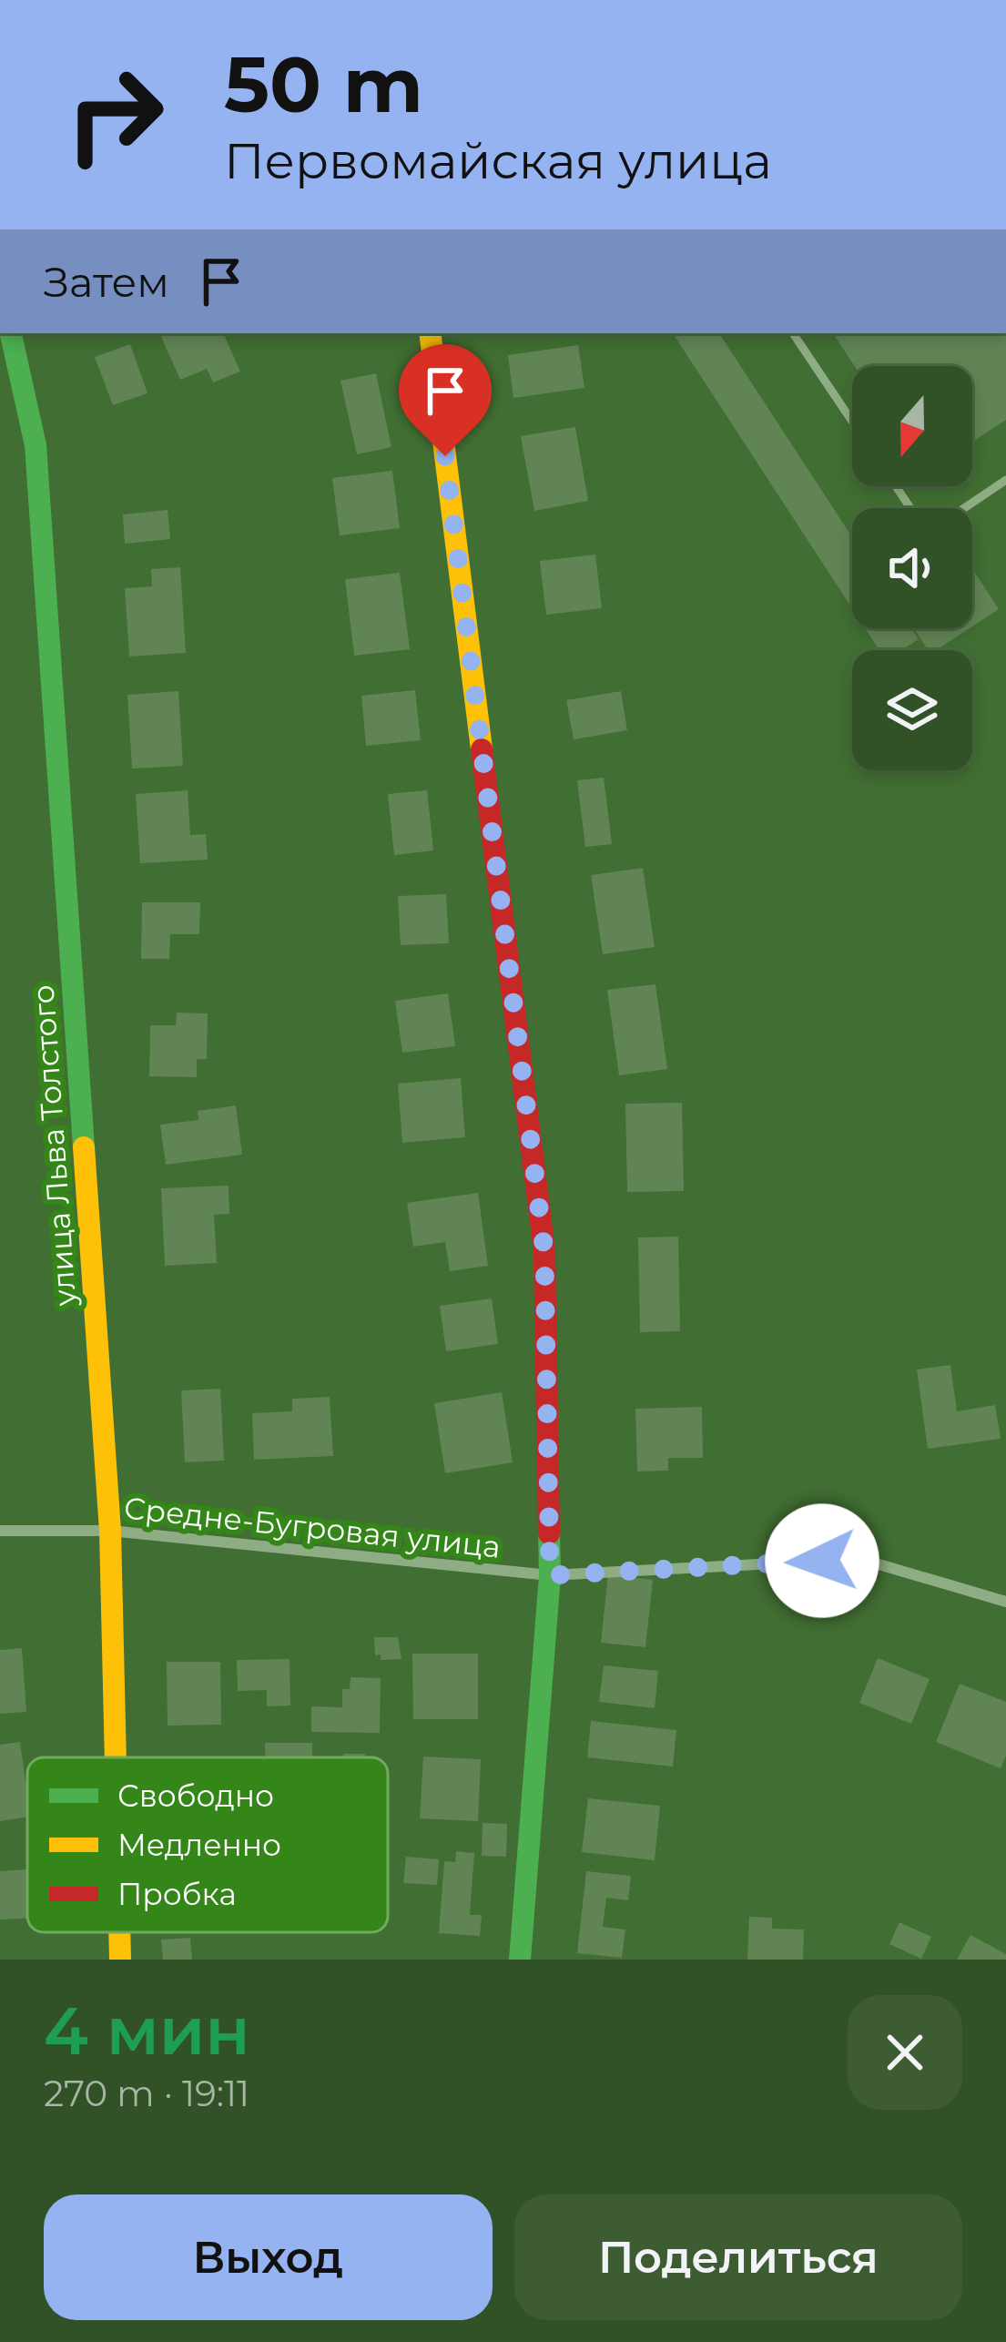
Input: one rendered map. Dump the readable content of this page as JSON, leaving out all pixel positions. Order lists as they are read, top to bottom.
{
  "streets": {
    "street": ["улица Льва Толстого", "Средне-Бугровая улица"]
  },
  "crossings": [
    ["улица Льва Толстого", "Средне-Бугровая улица"]
  ],
  "legend": ["Свободно", "Медленно", "Пробка"],
  "north": "bottom",
  "page": {
    "turn": ["50 m", "Первомайская улица"],
    "then": "Затем",
    "heading": ["4 мин", "270 m · 19:11"],
    "buttons": ["Выход", "Поделиться"]
  }
}
